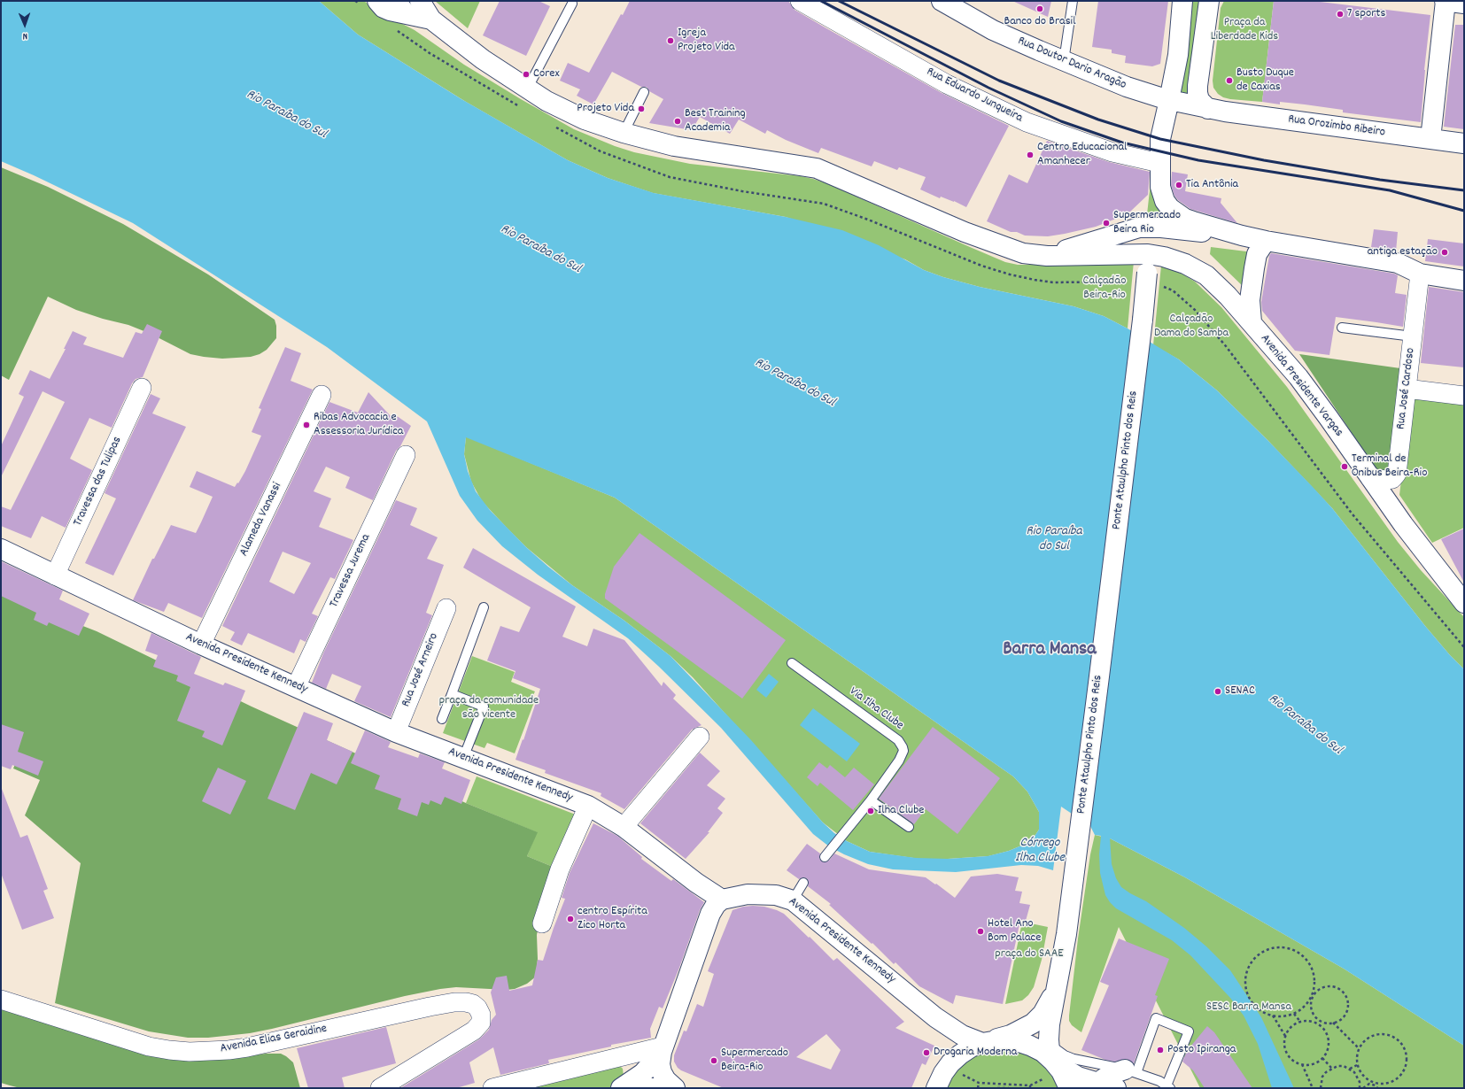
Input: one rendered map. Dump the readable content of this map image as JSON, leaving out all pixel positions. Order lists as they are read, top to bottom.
{
  "streets": {
    "street": [
      "Rua Doutor Dario Aragão",
      "Rua Eduardo Junqueira",
      "Rua Orozimbo Ribeiro",
      "Avenida Presidente Vargas",
      "Rua José Cardoso",
      "Ponte Ataulpho Pinto dos Reis",
      "Travessa das Tulipas",
      "Alameda Vanassi",
      "Travessa Jurema",
      "Avenida Presidente Kennedy",
      "Rua José Arneiro",
      "Avenida Elias Geraidine"
    ],
    "lane": ["Via Ilha Clube"]
  },
  "crossings": [
    ["Rua Doutor Dario Aragão", "Rua Orozimbo Ribeiro"],
    ["Avenida Presidente Vargas", "Rua José Cardoso"],
    ["Avenida Presidente Vargas", "Ponte Ataulpho Pinto dos Reis"],
    ["Travessa das Tulipas", "Avenida Presidente Kennedy"],
    ["Alameda Vanassi", "Avenida Presidente Kennedy"],
    ["Travessa Jurema", "Avenida Presidente Kennedy"],
    ["Avenida Presidente Kennedy", "Rua José Arneiro"]
  ],
  "districts": ["Barra Mansa"],
  "water": ["Rio Paraíba do Sul", "Córrego Ilha Clube"],
  "parks": [
    "Praça da Liberdade Kids",
    "Calçadão Beira-Rio",
    "Calçadão Dama do Samba",
    "praça da comunidade são vicente",
    "praça do SAAE",
    "SESC Barra Mansa"
  ],
  "places": [
    "Banco do Brasil",
    "7 sports",
    "Igreja Projeto Vida",
    "Corex",
    "Busto Duque de Caxias",
    "Projeto Vida",
    "Best Training Academia",
    "Centro Educacional Amanhecer",
    "Tia Antônia",
    "Supermercado Beira Rio",
    "antiga estação",
    "Ribas Advocacia e Assessoria Jurídica",
    "Terminal de Ônibus Beira-Rio",
    "SENAC",
    "Ilha Clube",
    "centro Espírita Zico Horta",
    "Hotel Ano Bom Palace",
    "Posto Ipiranga",
    "Drogaria Moderna",
    "Supermercado Beira-Rio"
  ],
  "north": "bottom"
}
